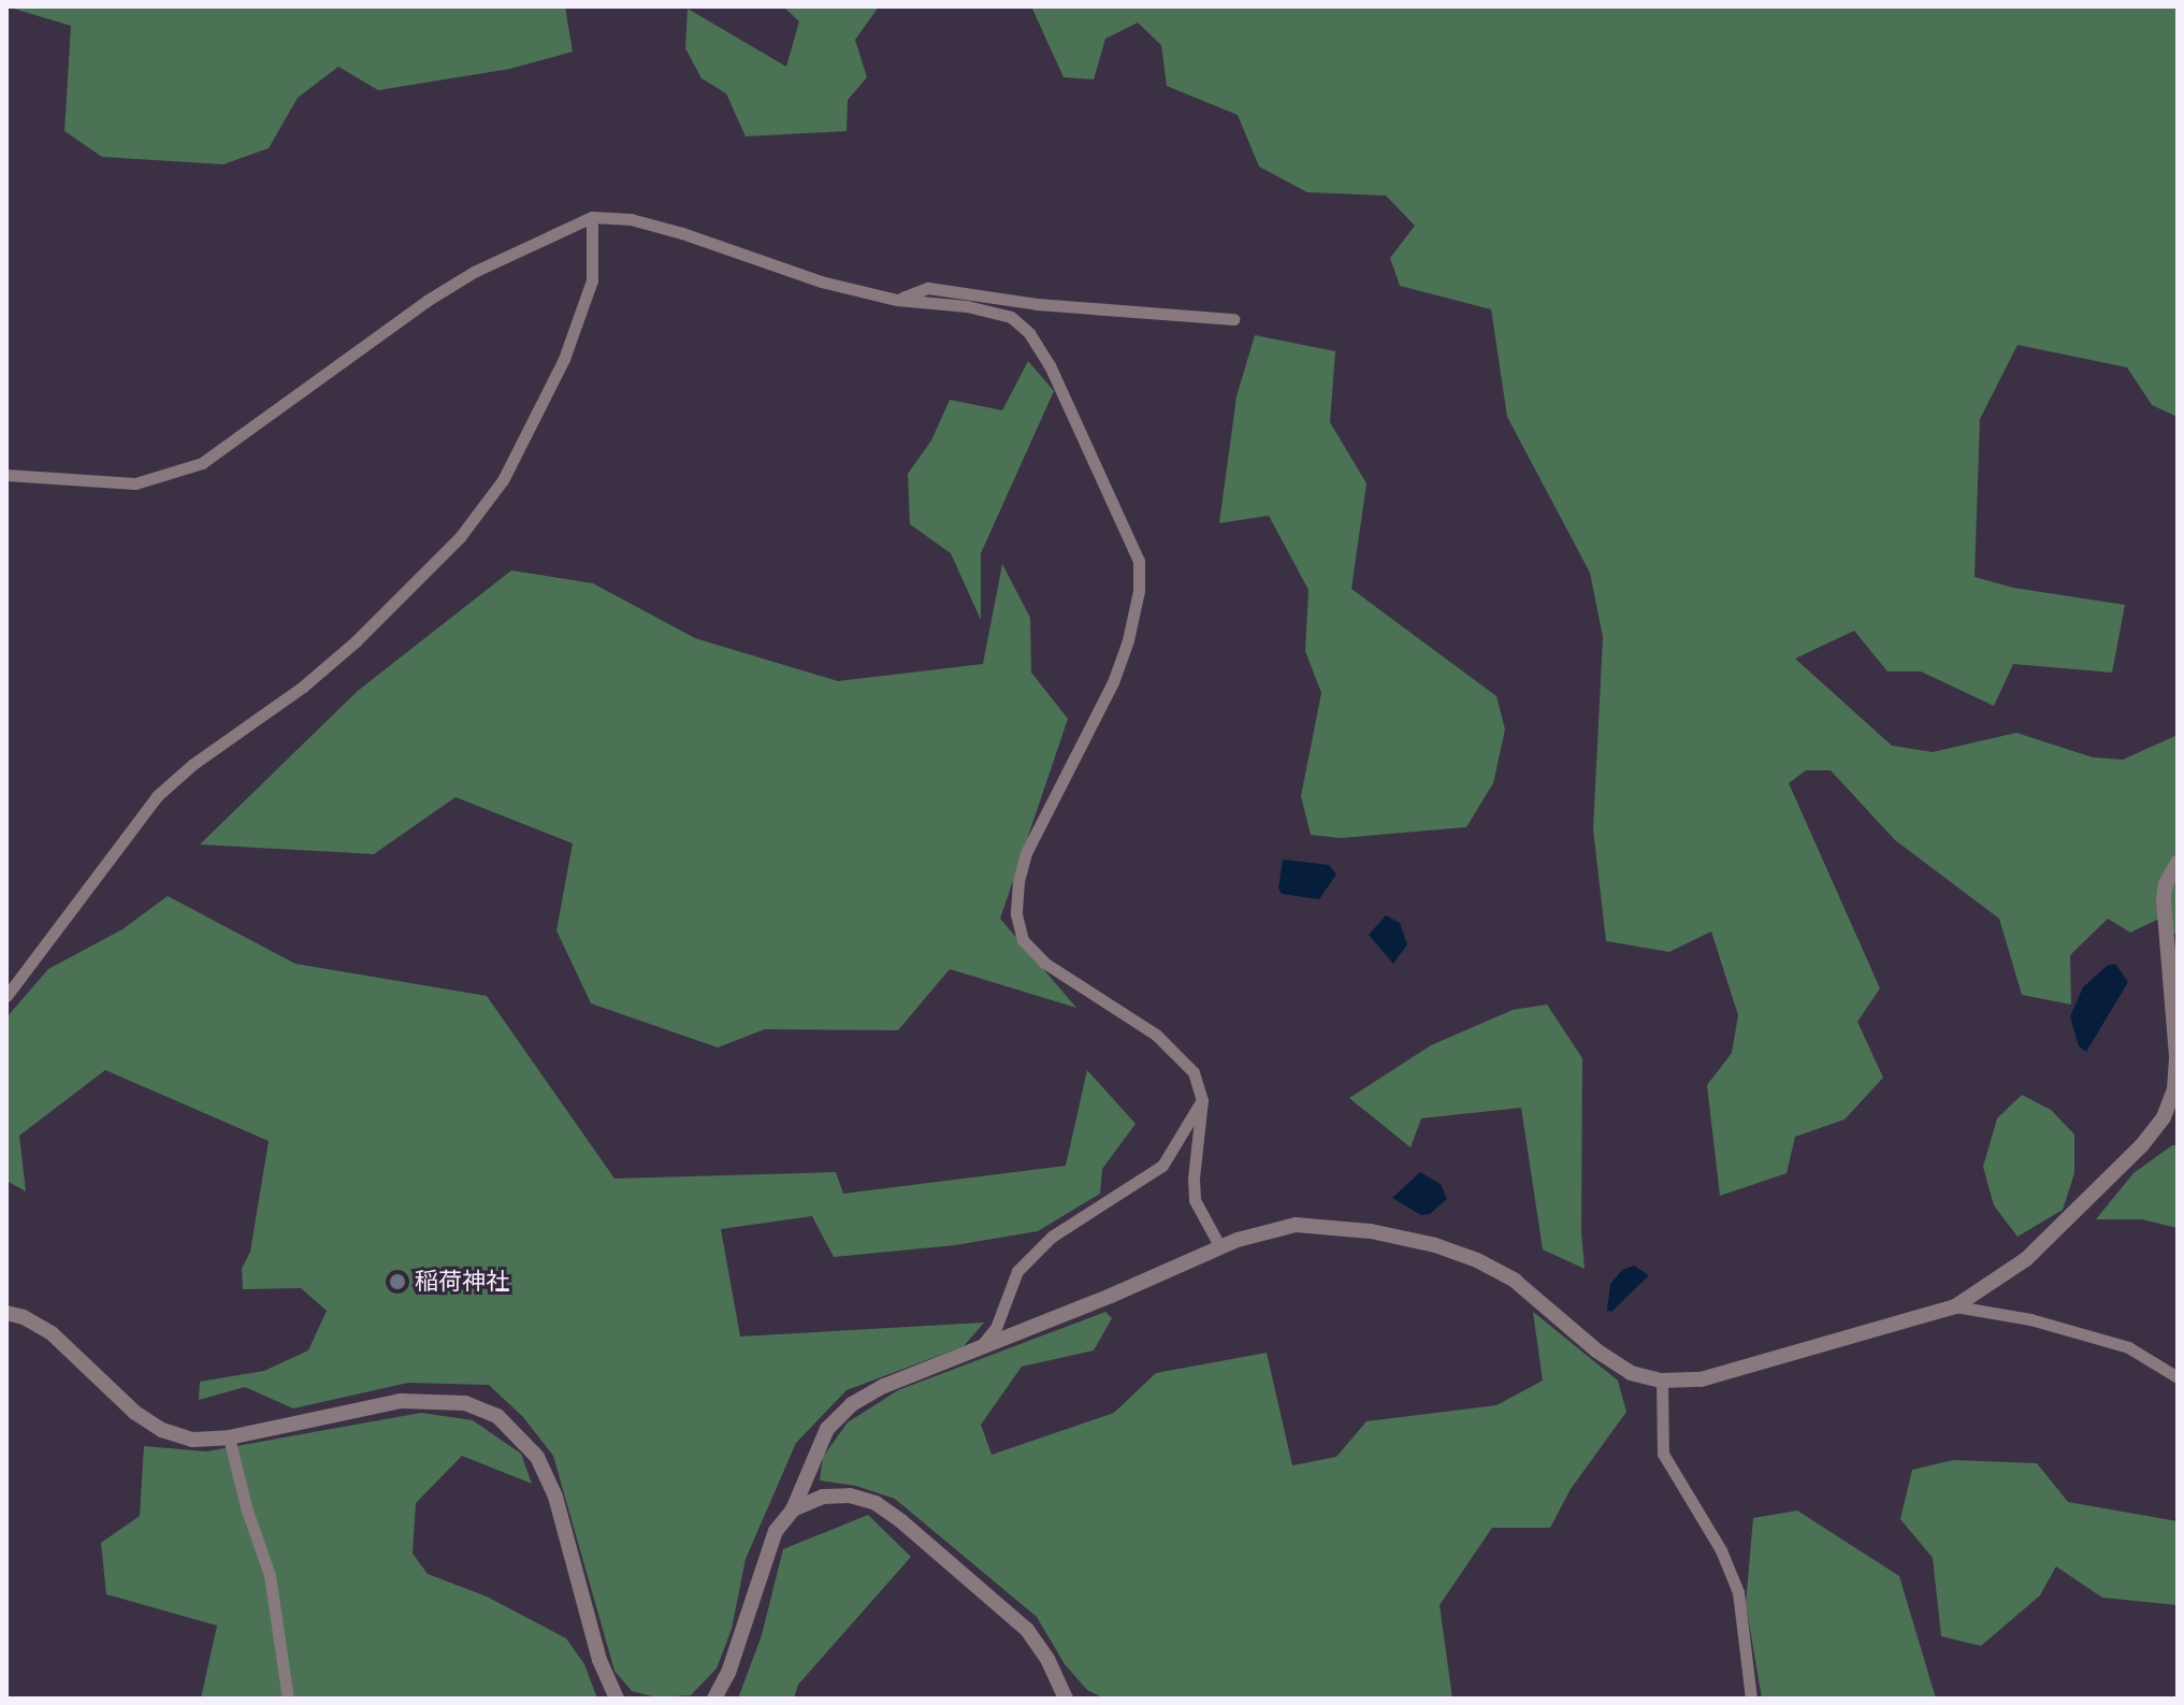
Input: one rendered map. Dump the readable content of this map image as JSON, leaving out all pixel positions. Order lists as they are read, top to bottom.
{
  "places": ["稲荷神社"]
}
